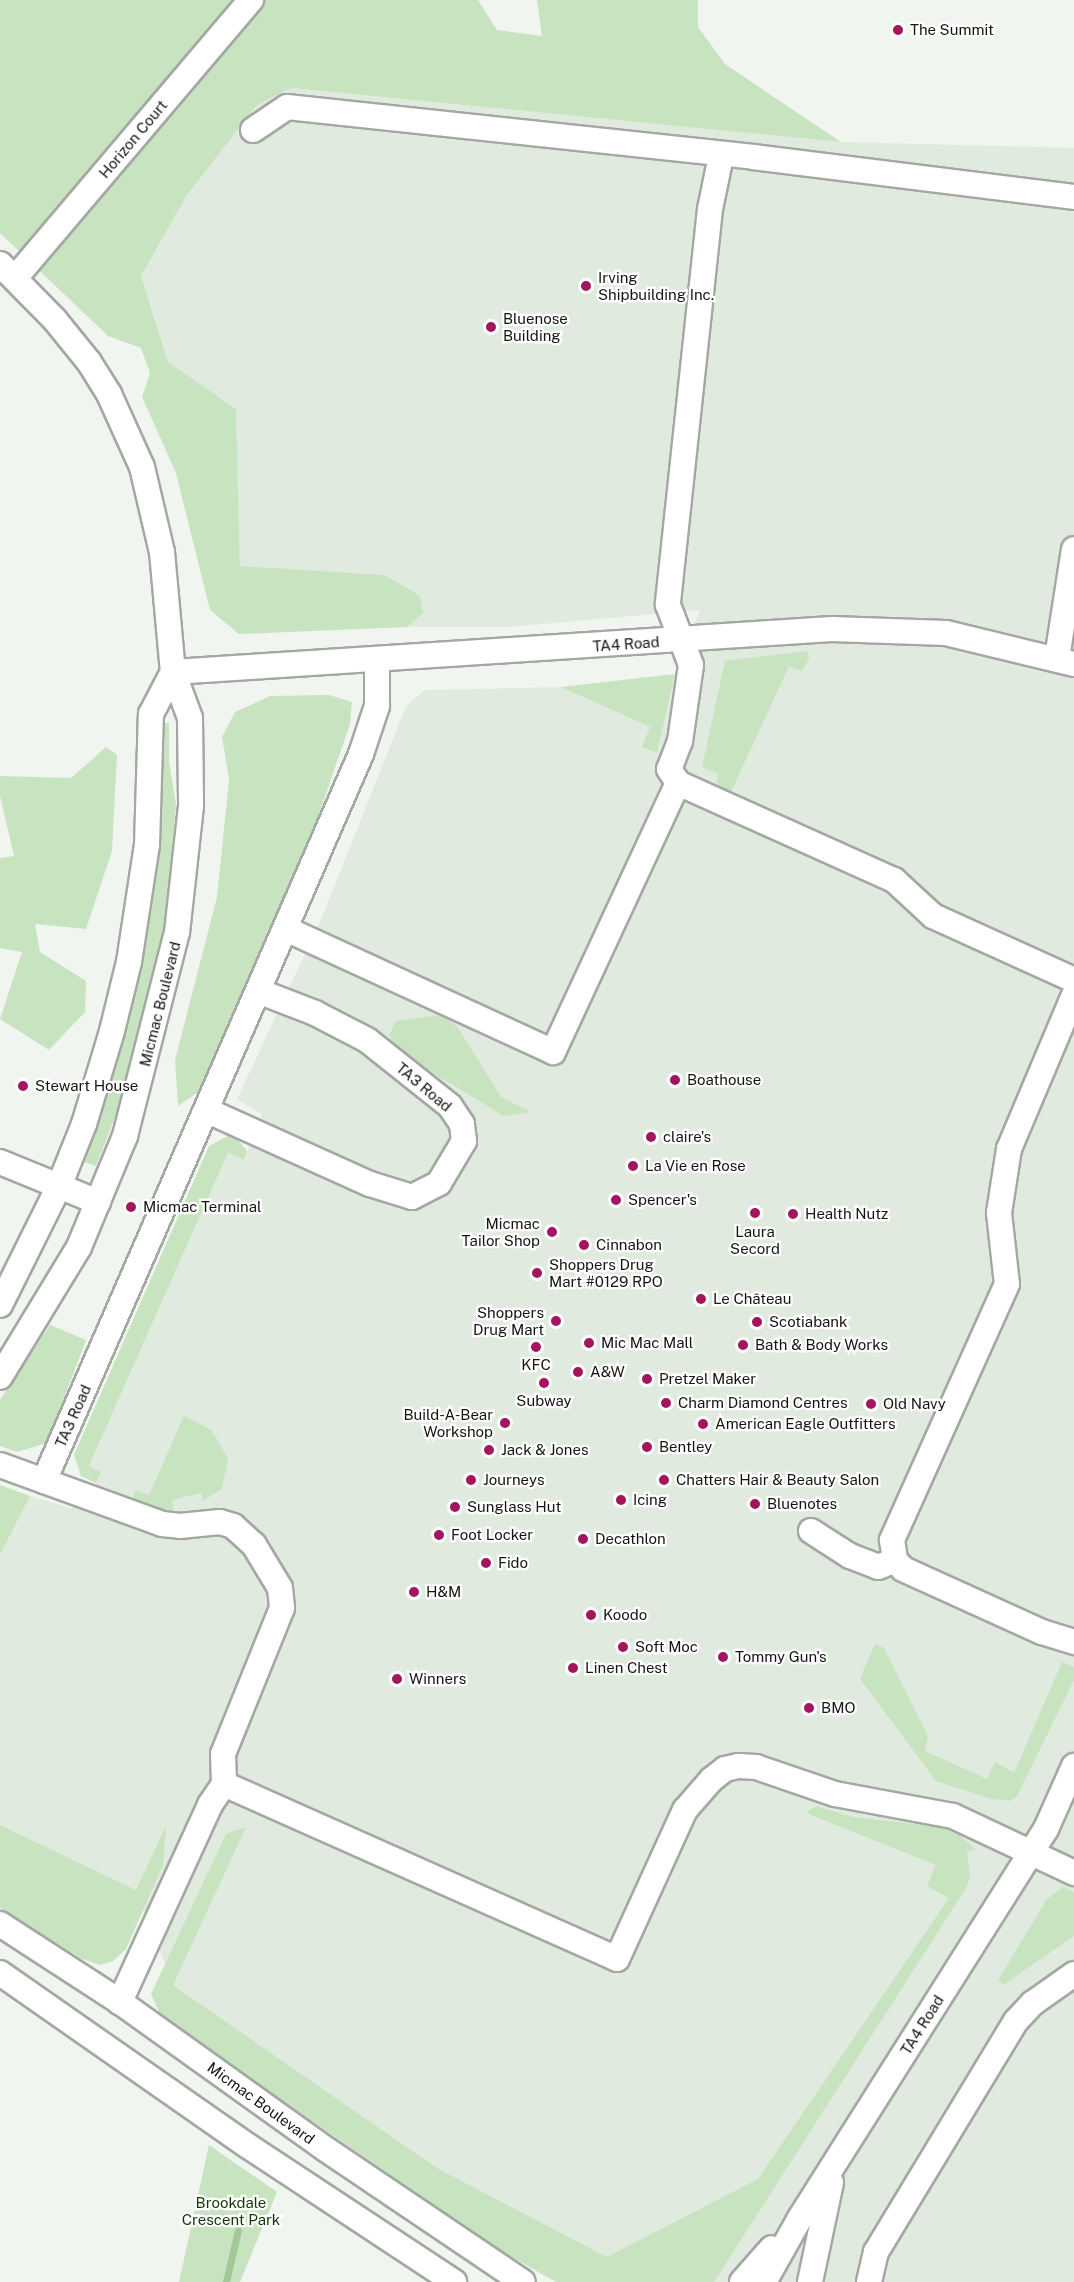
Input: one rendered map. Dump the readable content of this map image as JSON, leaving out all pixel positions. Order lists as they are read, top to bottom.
{
  "streets": {
    "street": [
      "Horizon Court",
      "TA4 Road",
      "Micmac Boulevard",
      "TA3 Road"
    ]
  },
  "crossings": [
    ["Horizon Court", "Micmac Boulevard"],
    ["TA4 Road", "Micmac Boulevard"],
    ["TA4 Road", "TA3 Road"]
  ],
  "parks": ["Brookdale Crescent Park"],
  "places": [
    "The Summit",
    "Irving Shipbuilding Inc.",
    "Bluenose Building",
    "Boathouse",
    "Stewart House",
    "claire's",
    "La Vie en Rose",
    "Spencer's",
    "Micmac Terminal",
    "Laura Secord",
    "Health Nutz",
    "Micmac Tailor Shop",
    "Cinnabon",
    "Shoppers Drug Mart #0129 RPO",
    "Le Château",
    "Shoppers Drug Mart",
    "Scotiabank",
    "Mic Mac Mall",
    "Bath & Body Works",
    "KFC",
    "A&W",
    "Pretzel Maker",
    "Subway",
    "Charm Diamond Centres",
    "Old Navy",
    "Build-A-Bear Workshop",
    "American Eagle Outfitters",
    "Bentley",
    "Jack & Jones",
    "Journeys",
    "Chatters Hair & Beauty Salon",
    "Icing",
    "Bluenotes",
    "Sunglass Hut",
    "Foot Locker",
    "Decathlon",
    "Fido",
    "H&M",
    "Koodo",
    "Soft Moc",
    "Tommy Gun's",
    "Linen Chest",
    "Winners",
    "BMO"
  ]
}
